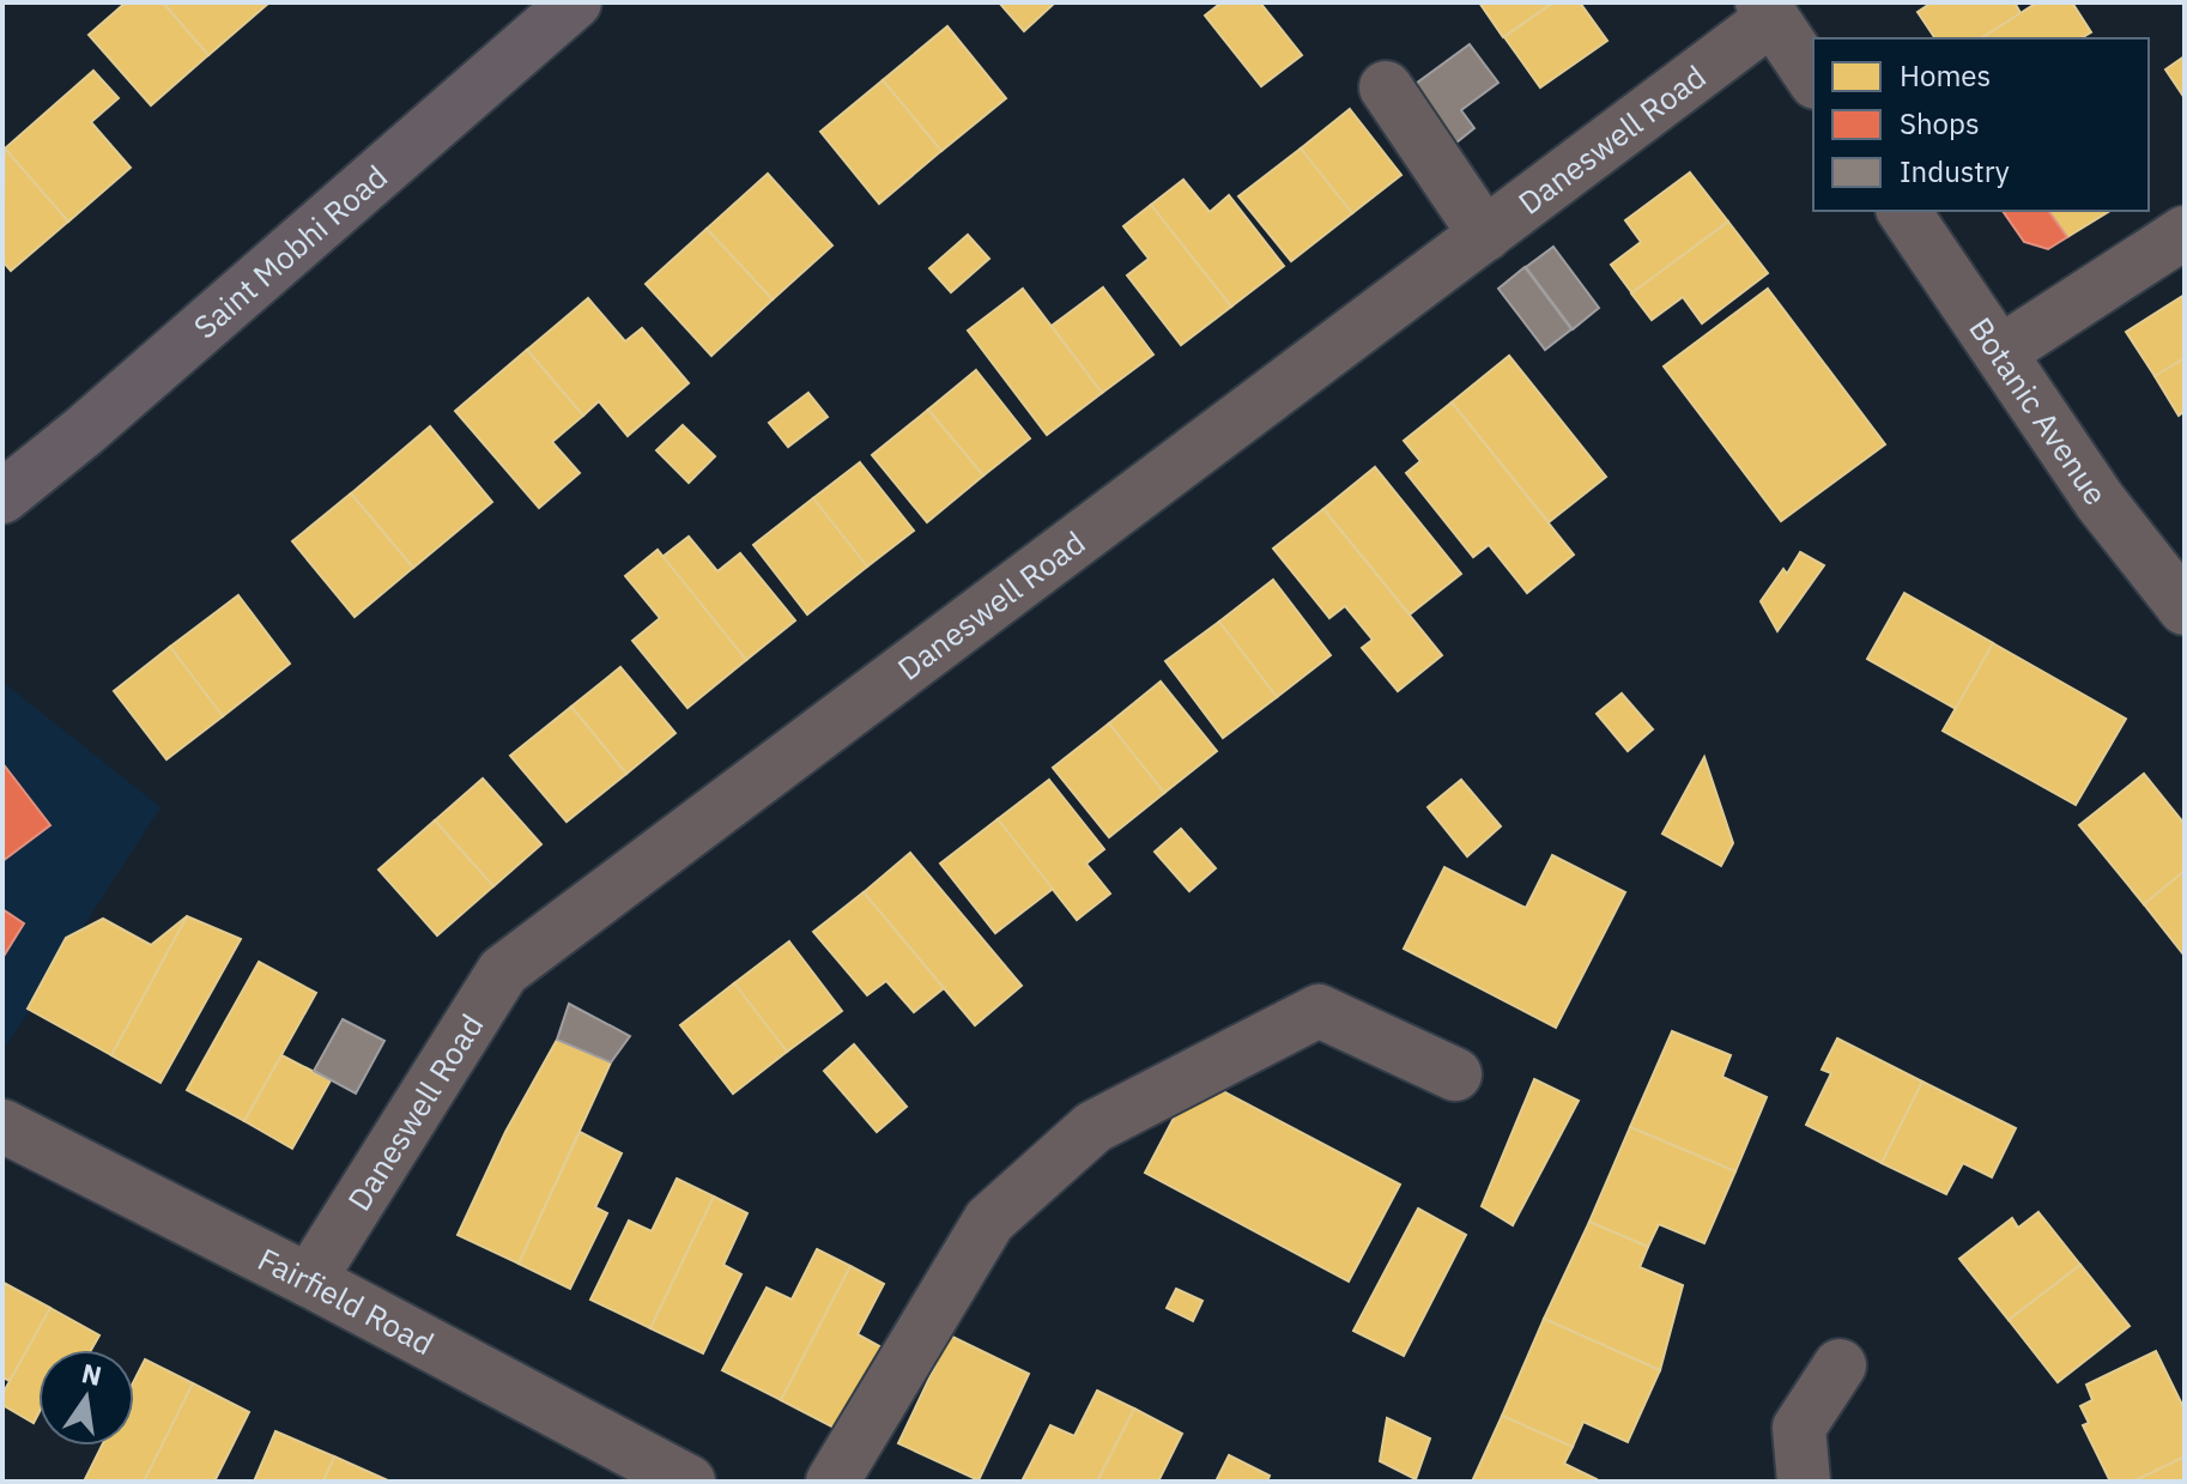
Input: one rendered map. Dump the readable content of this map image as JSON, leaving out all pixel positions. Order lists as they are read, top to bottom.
{
  "streets": {
    "main road": ["Saint Mobhi Road"],
    "street": ["Daneswell Road", "Botanic Avenue", "Fairfield Road"]
  },
  "crossings": [
    ["Daneswell Road", "Fairfield Road"]
  ],
  "legend": ["Homes", "Shops", "Industry"],
  "north": "top"
}
